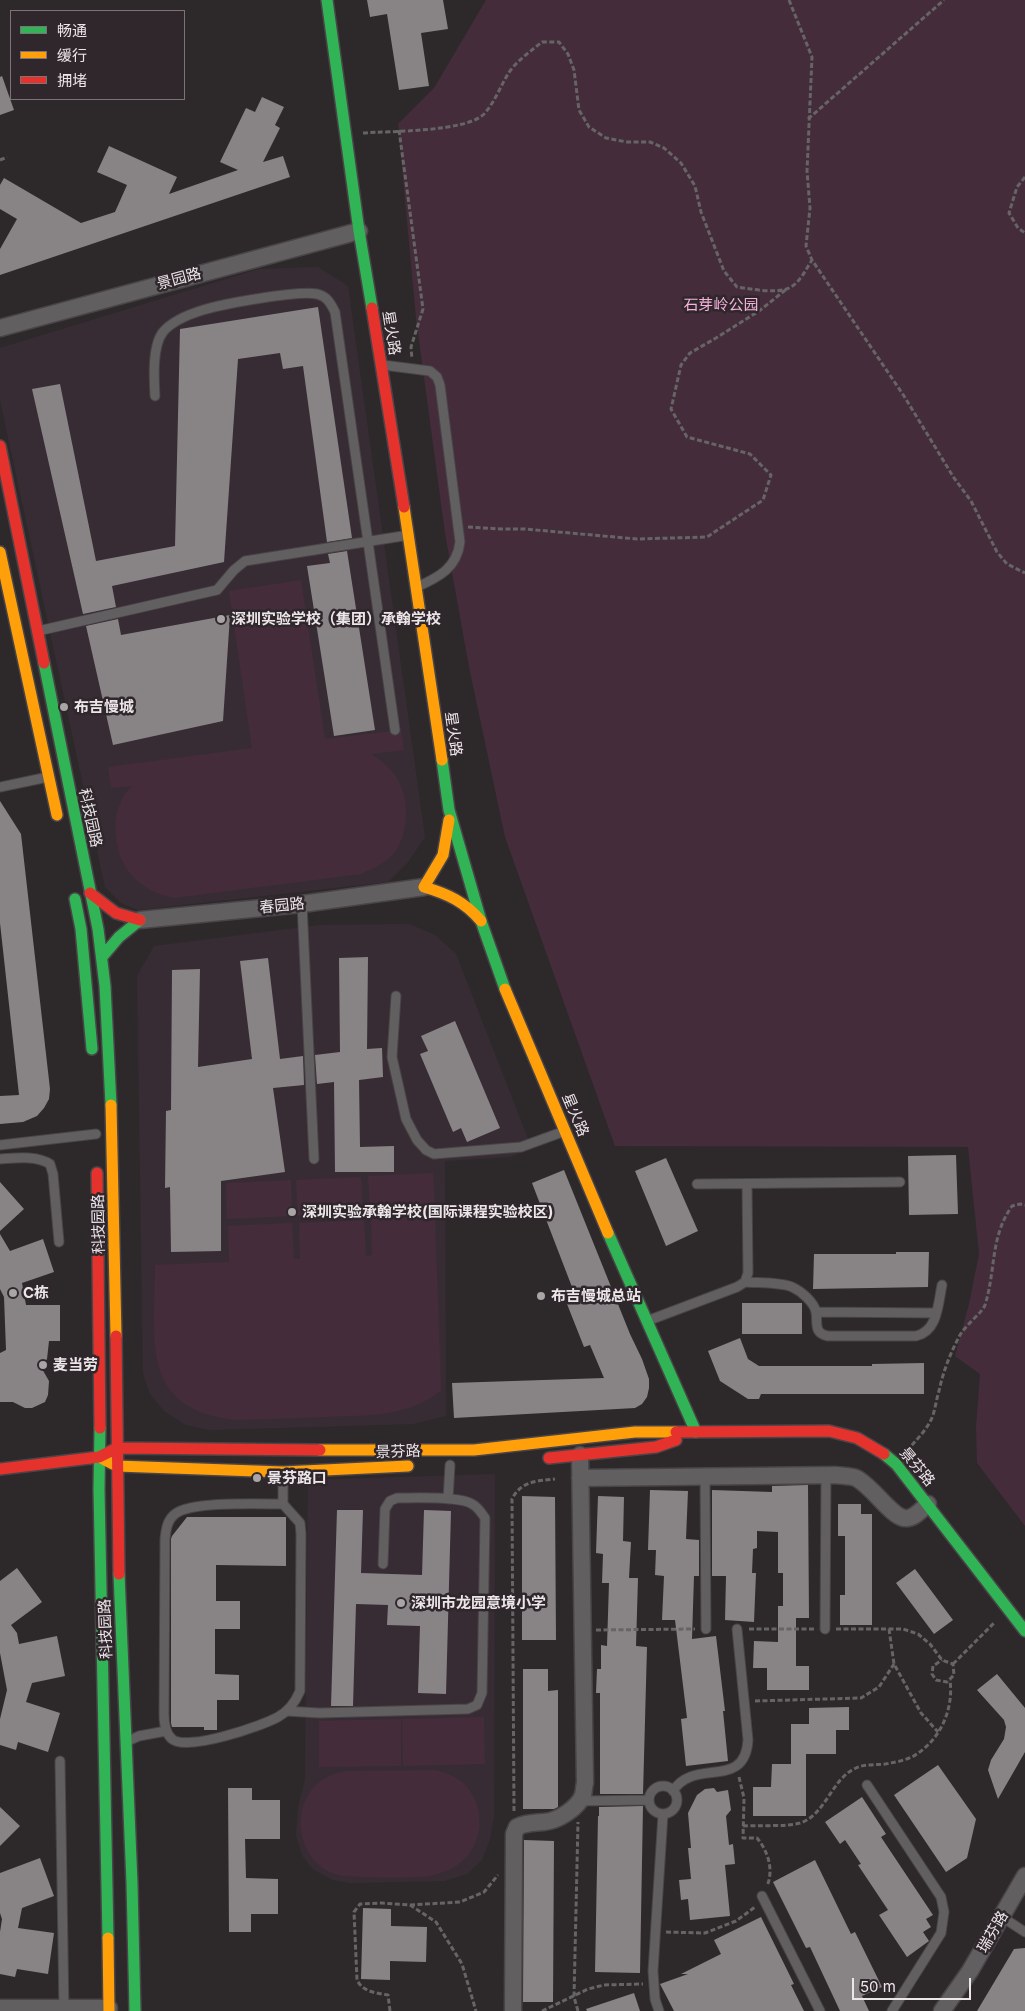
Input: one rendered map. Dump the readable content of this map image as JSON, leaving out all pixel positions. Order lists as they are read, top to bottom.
{
  "streets": {
    "street": [
      "景园路",
      "星火路",
      "科技园路",
      "春园路",
      "景芬路",
      "瑞芬路"
    ]
  },
  "crossings": [
    ["景园路", "星火路"],
    ["星火路", "春园路"],
    ["星火路", "景芬路"],
    ["科技园路", "春园路"],
    ["科技园路", "景芬路"]
  ],
  "parks": ["石芽岭公园"],
  "places": [
    "深圳实验学校（集团）承翰学校",
    "布吉慢城",
    "深圳实验承翰学校(国际课程实验校区)",
    "C栋",
    "布吉慢城总站",
    "麦当劳",
    "景芬路口",
    "深圳市龙园意境小学"
  ],
  "legend": ["畅通", "缓行", "拥堵"],
  "scale_bar": "50 m"
}
